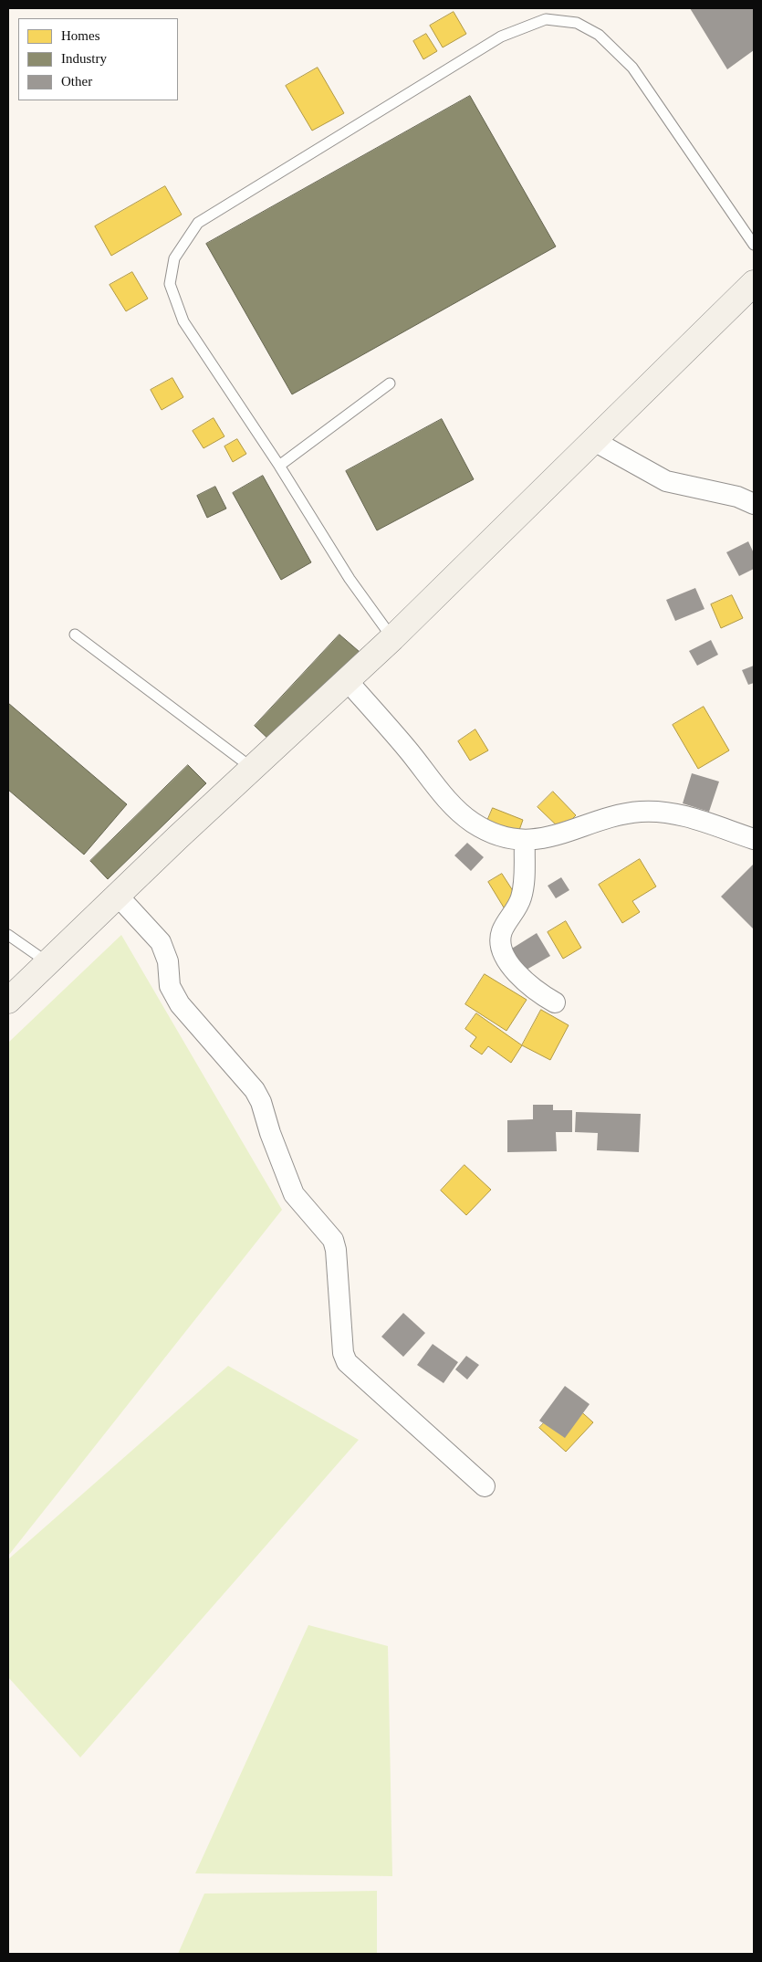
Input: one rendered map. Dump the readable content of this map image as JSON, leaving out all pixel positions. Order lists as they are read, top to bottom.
{
  "legend": ["Homes", "Industry", "Other"]
}
